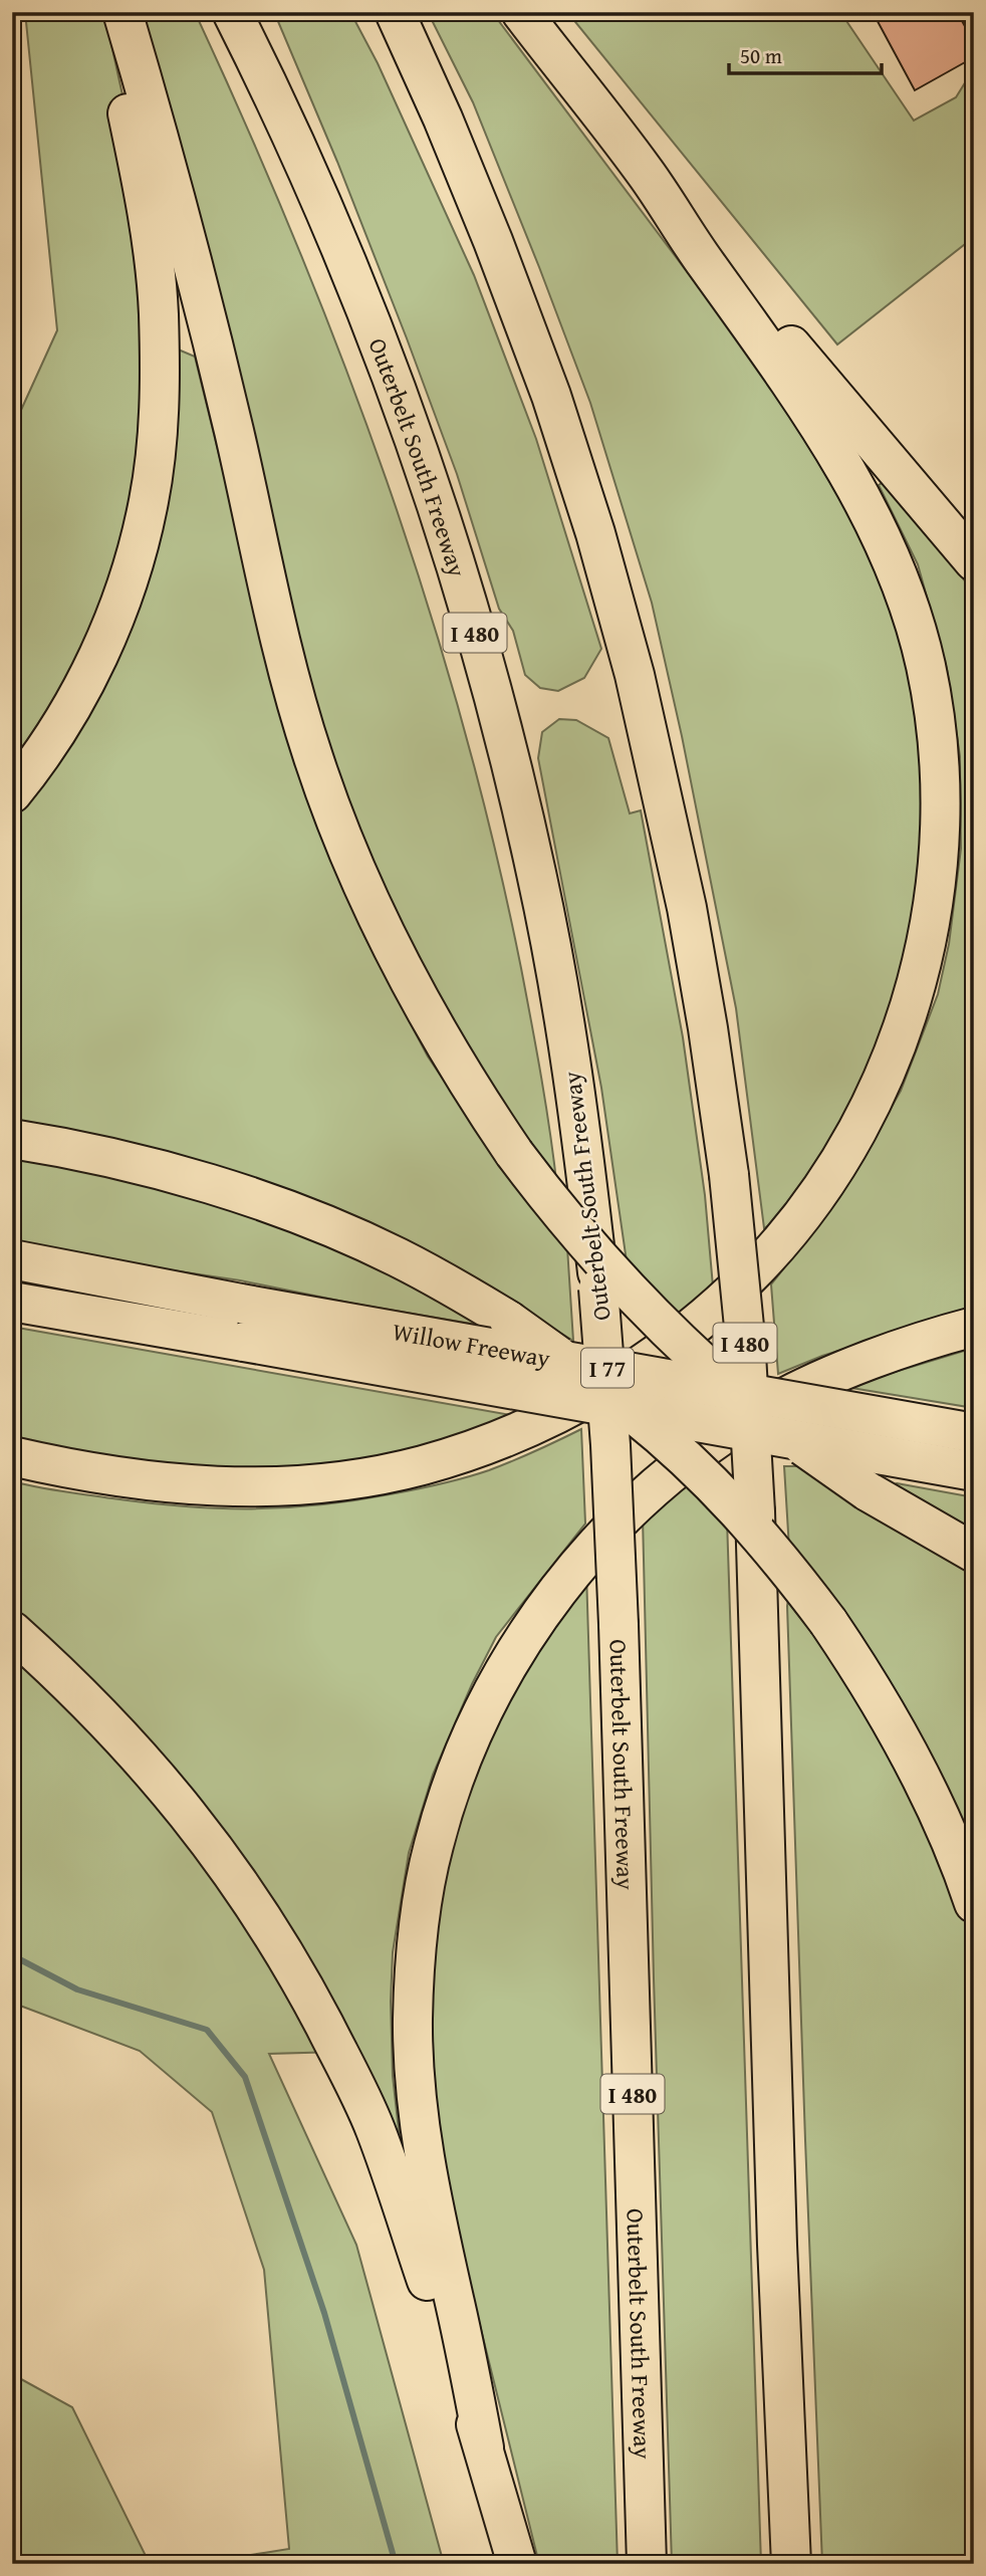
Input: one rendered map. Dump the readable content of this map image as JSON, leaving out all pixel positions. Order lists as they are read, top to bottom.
{
  "streets": {
    "highway": [
      "Outerbelt South Freeway",
      "I 480",
      "Willow Freeway",
      "I 77"
    ]
  },
  "scale_bar": "50 m"
}
